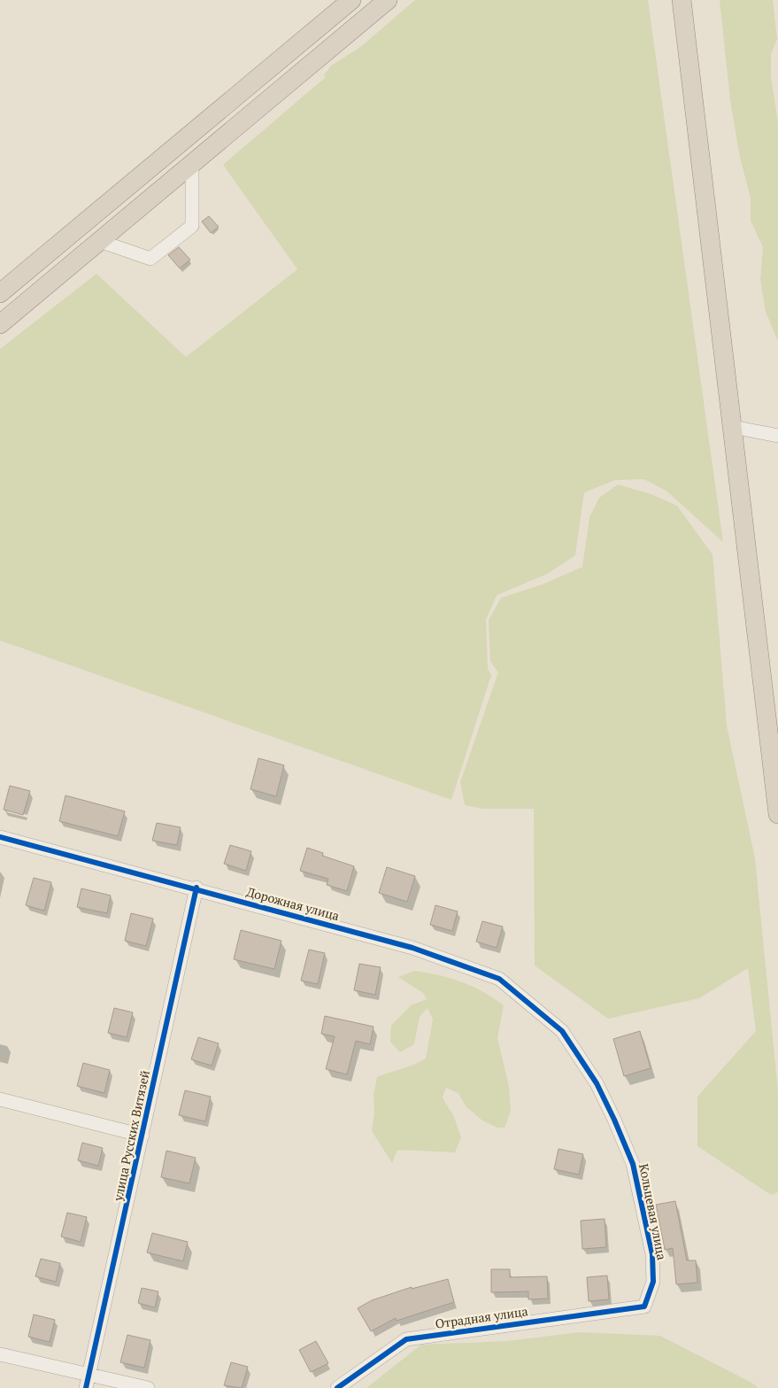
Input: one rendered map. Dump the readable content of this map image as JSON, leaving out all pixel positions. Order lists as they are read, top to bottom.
{
  "streets": {
    "street": [
      "Дорожная улица",
      "улица Русских Витязей",
      "Кольцевая улица",
      "Отрадная улица"
    ]
  },
  "crossings": [
    ["Дорожная улица", "улица Русских Витязей"],
    ["Дорожная улица", "Кольцевая улица"],
    ["Кольцевая улица", "Отрадная улица"]
  ]
}
